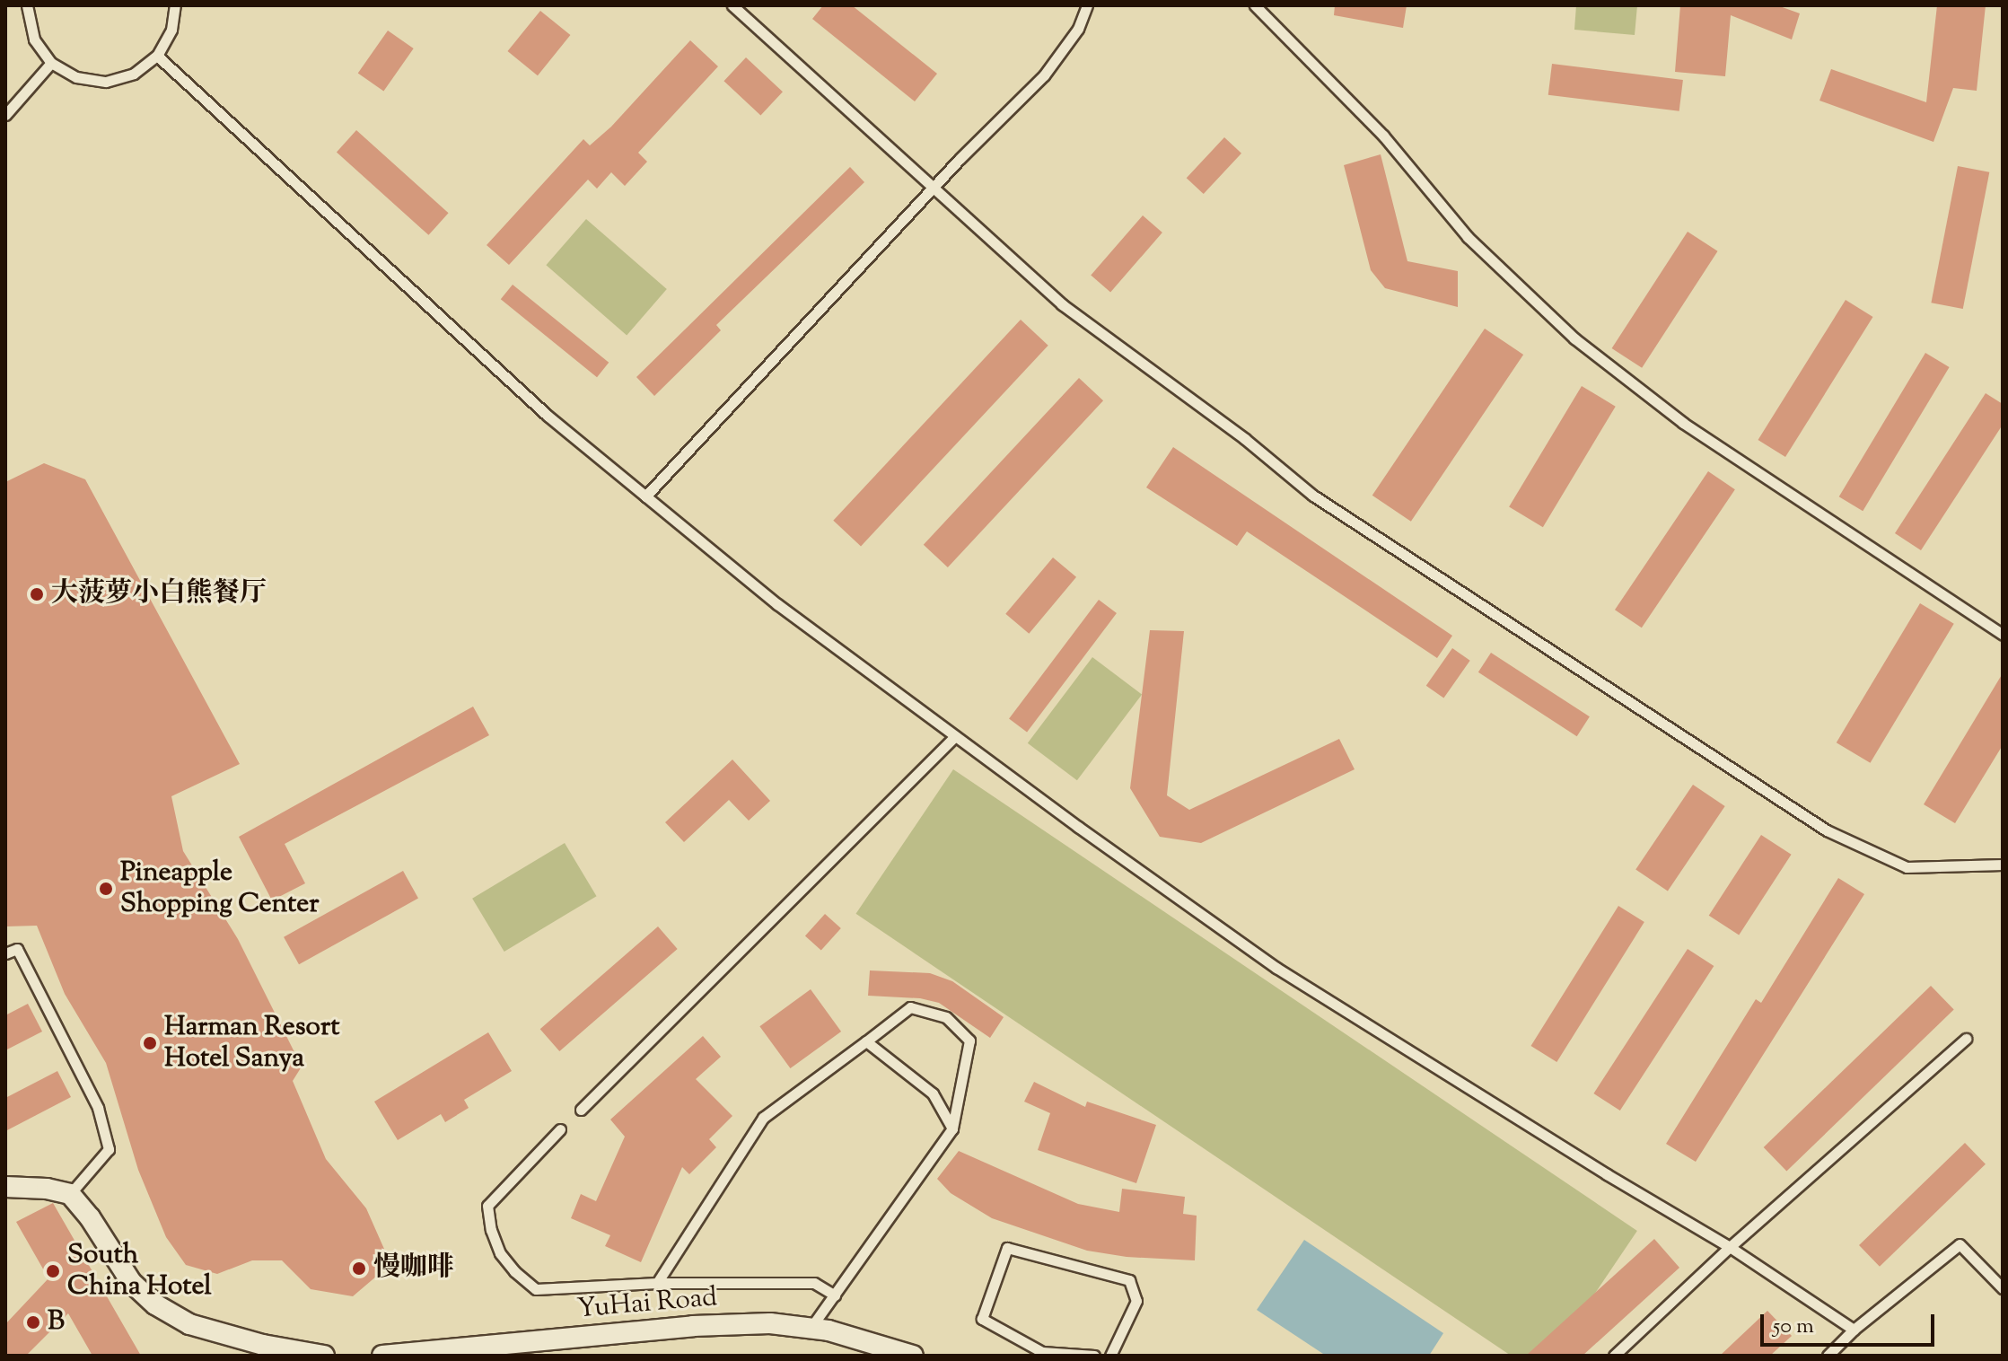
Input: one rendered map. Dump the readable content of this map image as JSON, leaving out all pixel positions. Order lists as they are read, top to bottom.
{
  "streets": {
    "street": ["YuHai Road"]
  },
  "places": [
    "大菠萝小白熊餐厅",
    "Pineapple Shopping Center",
    "Harman Resort Hotel Sanya",
    "慢咖啡",
    "South China Hotel",
    "B"
  ],
  "scale_bar": "50 m"
}
